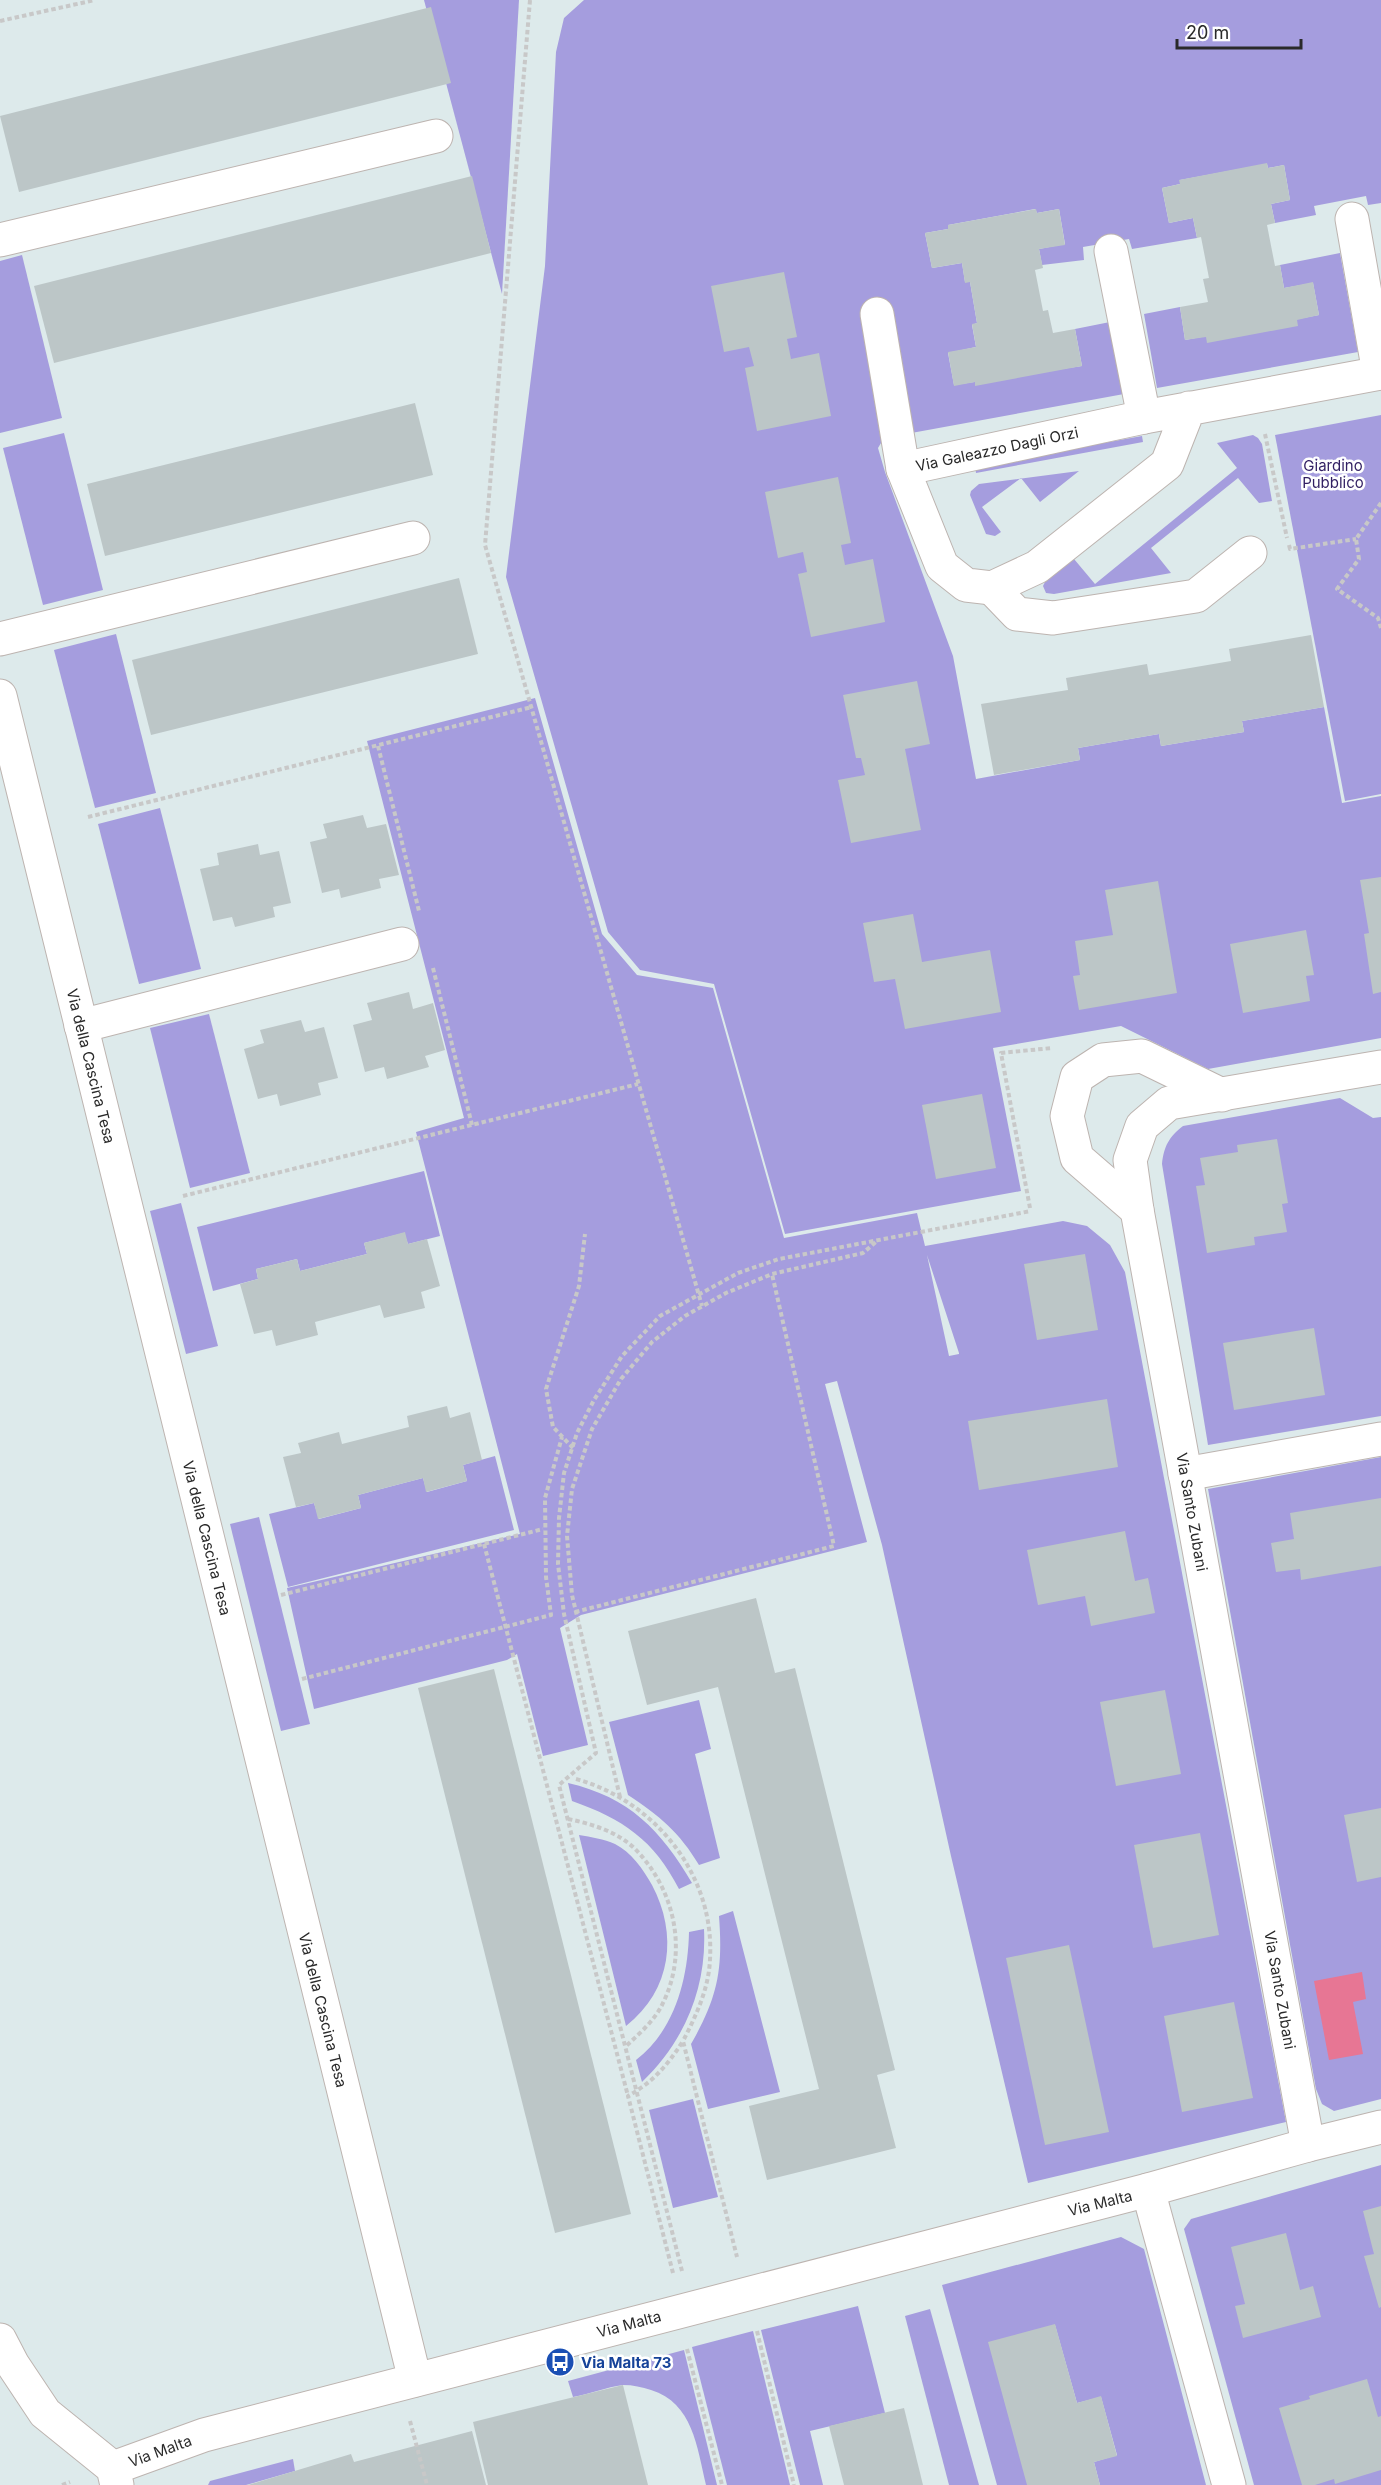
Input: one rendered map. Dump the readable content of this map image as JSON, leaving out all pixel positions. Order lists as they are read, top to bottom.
{
  "streets": {
    "street": [
      "Via Galeazzo Dagli Orzi",
      "Via della Cascina Tesa",
      "Via Santo Zubani",
      "Via Malta"
    ]
  },
  "crossings": [
    ["Via della Cascina Tesa", "Via Malta"],
    ["Via Santo Zubani", "Via Malta"]
  ],
  "parks": ["Giardino Pubblico"],
  "places": {
    "bus stop": ["Via Malta 73"]
  },
  "scale_bar": "20 m"
}
